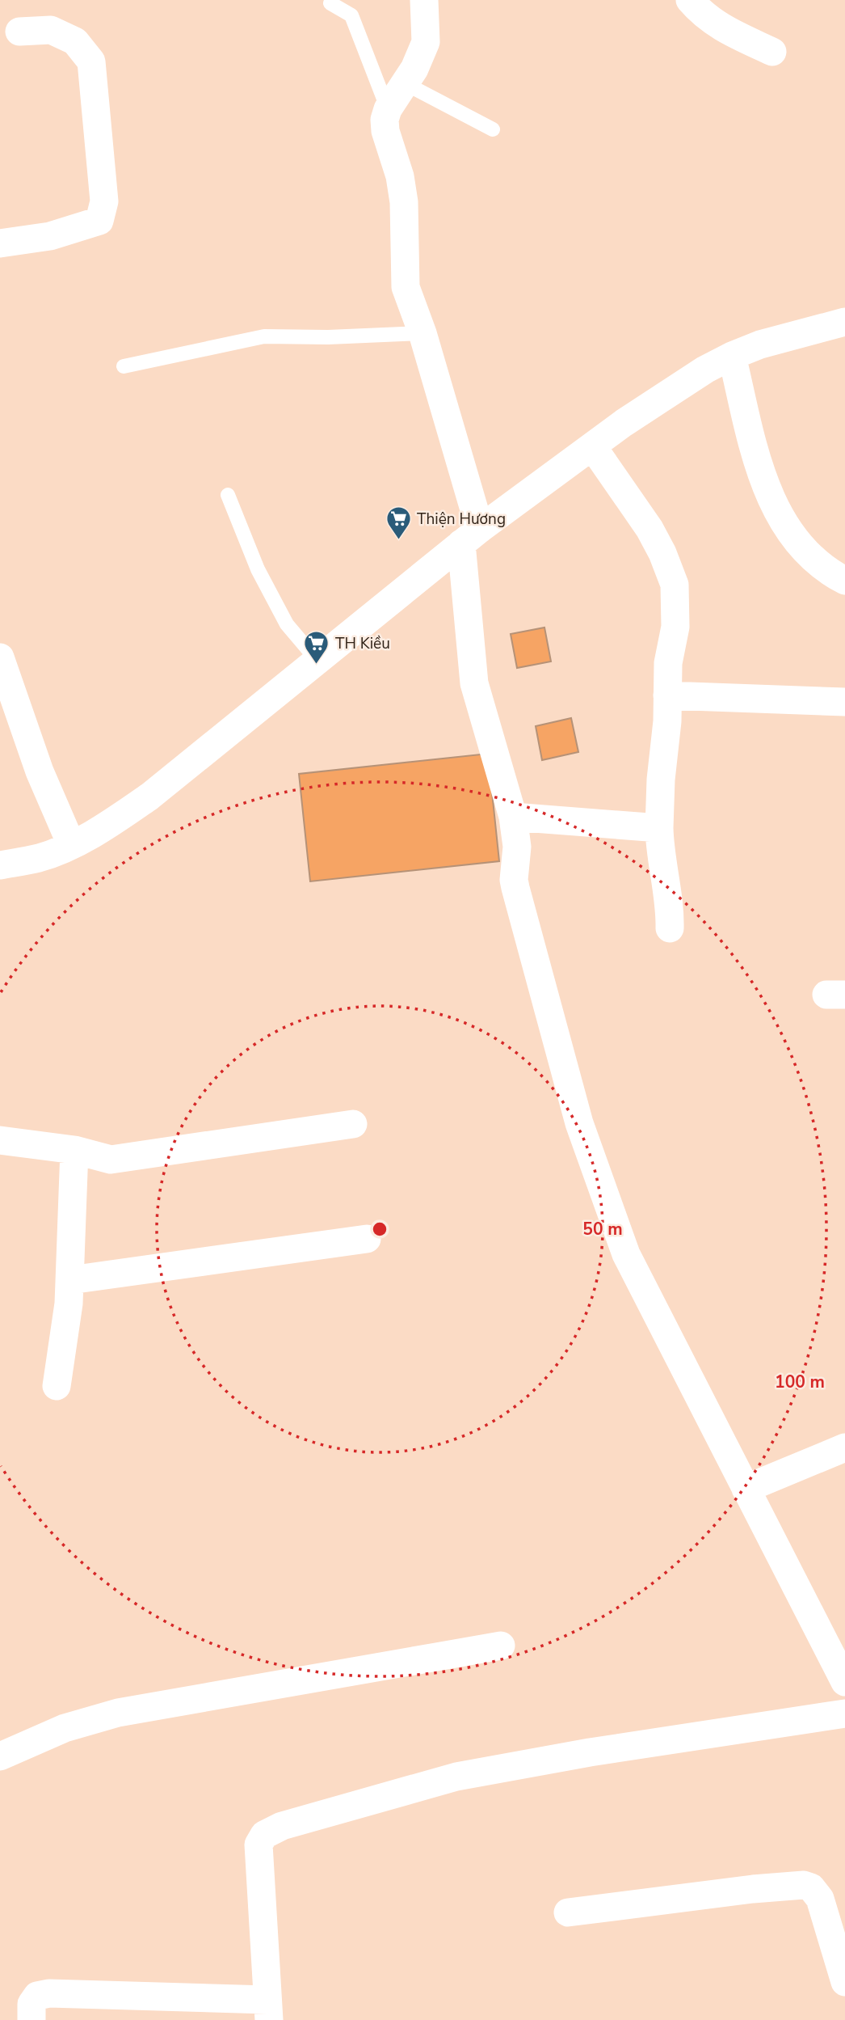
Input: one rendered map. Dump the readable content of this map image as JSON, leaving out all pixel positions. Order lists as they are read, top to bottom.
{
  "places": {
    "supermarket": ["Thiện Hương", "TH Kiều"]
  },
  "rings": ["50 m", "100 m"]
}
